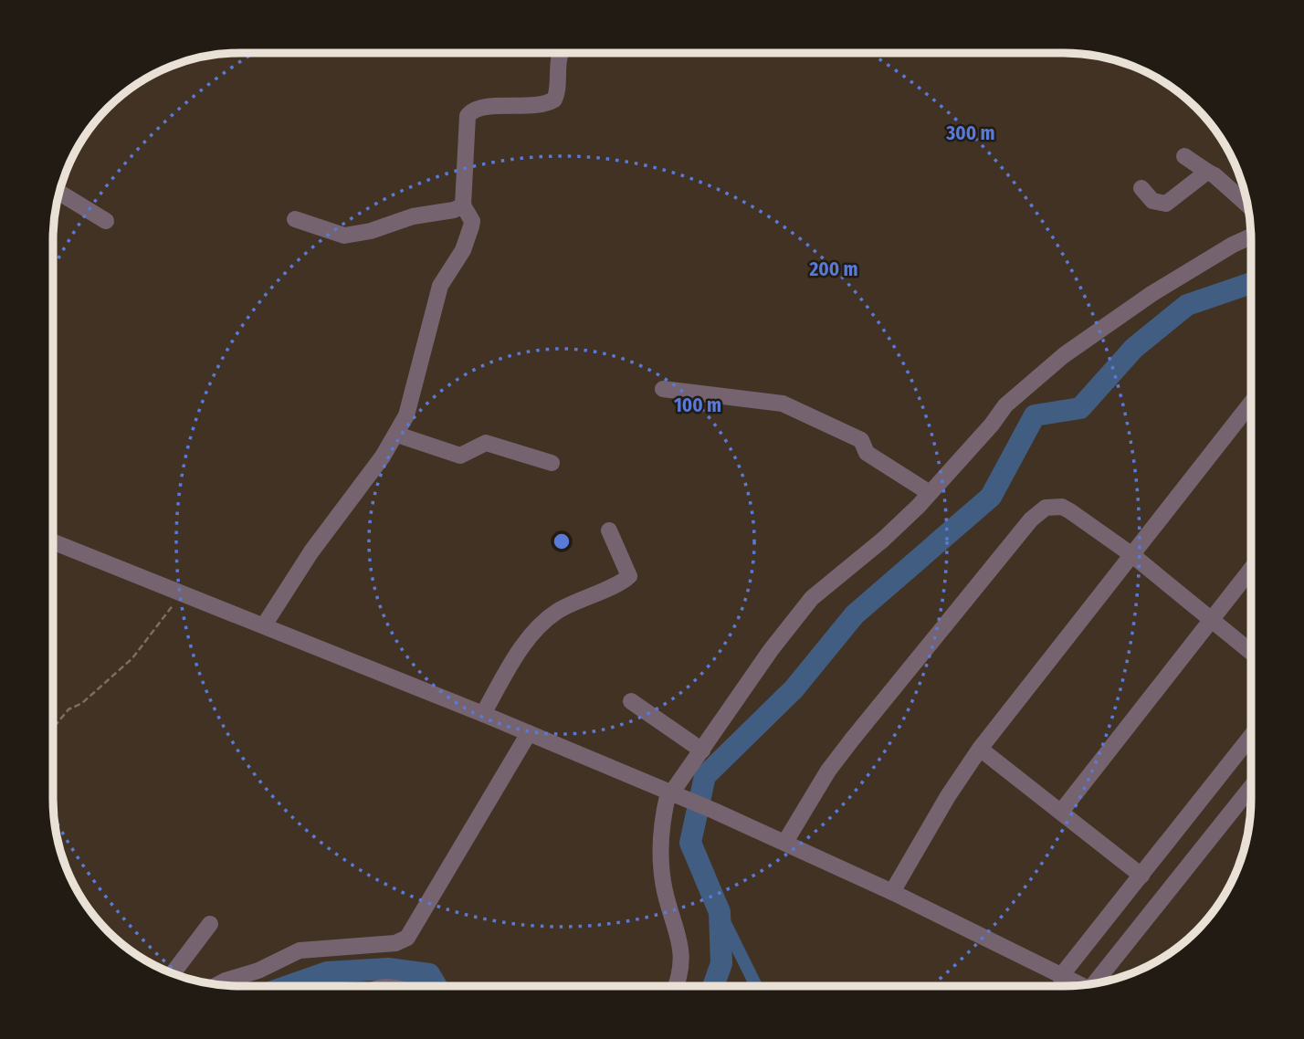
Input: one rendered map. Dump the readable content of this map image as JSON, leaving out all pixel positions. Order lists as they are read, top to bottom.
{
  "rings": ["300 m", "200 m", "100 m"]
}
